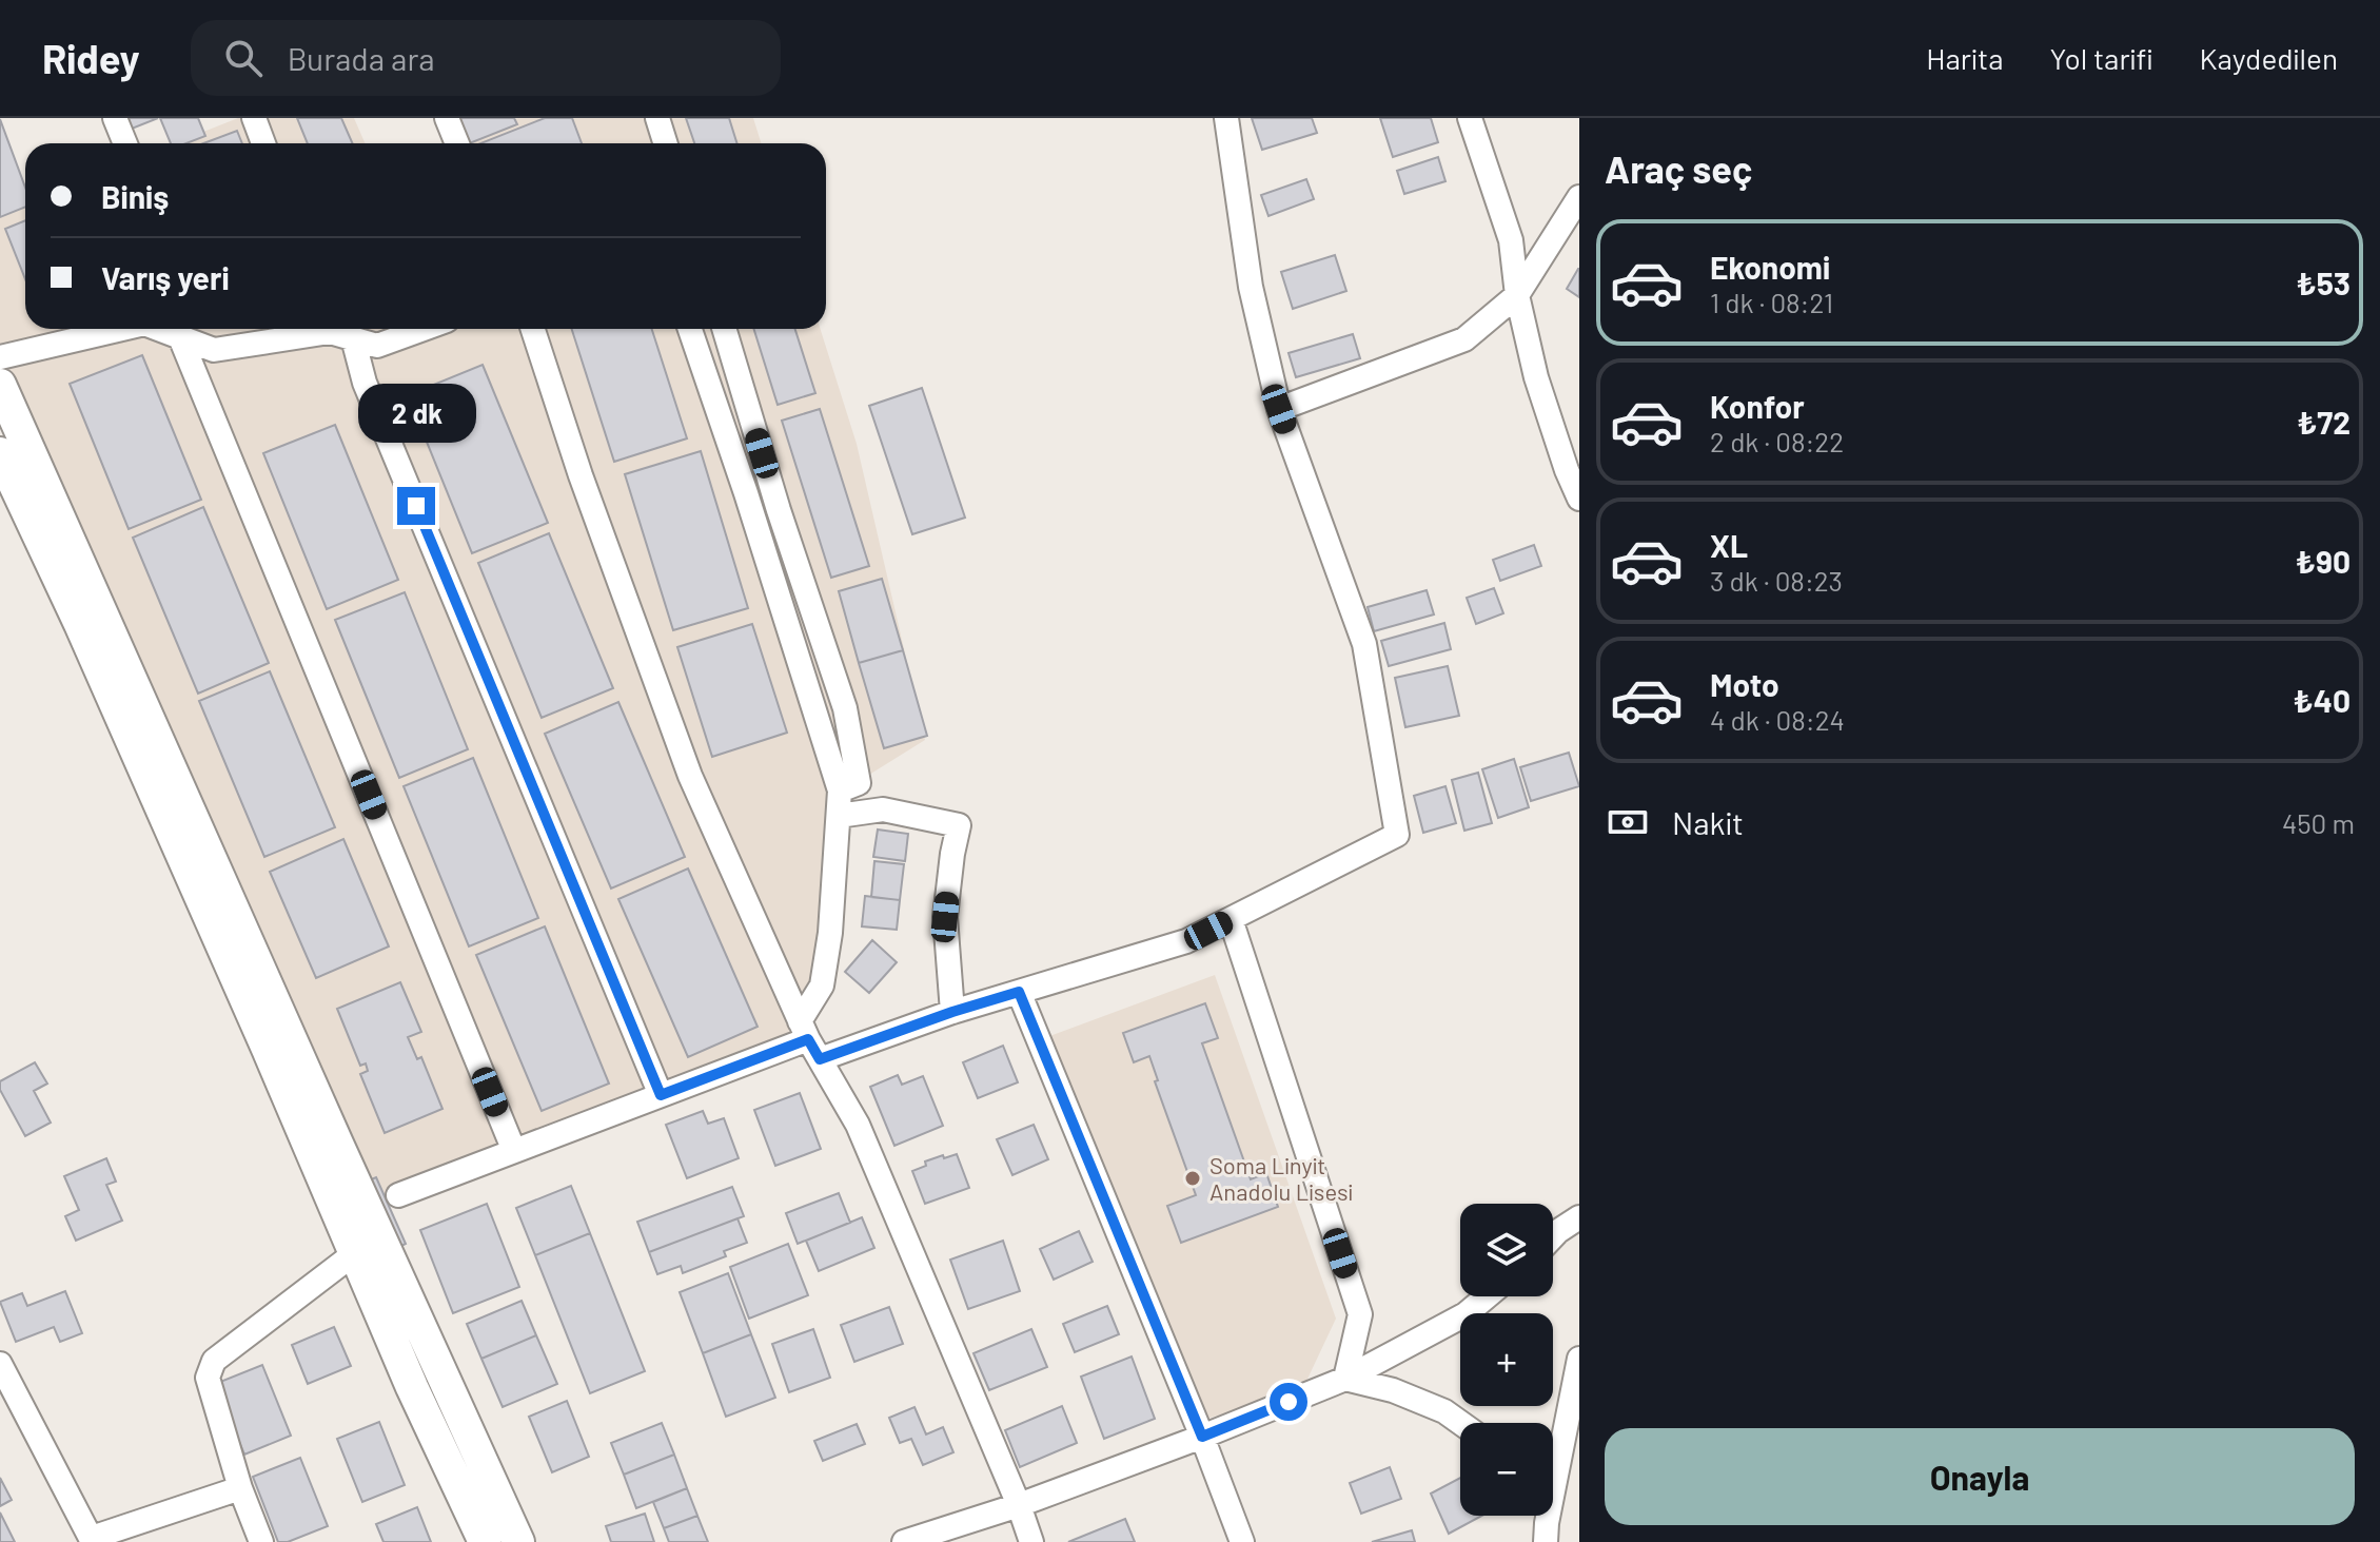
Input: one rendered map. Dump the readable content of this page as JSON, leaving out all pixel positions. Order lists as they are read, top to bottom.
{
  "places": ["Soma Linyit Anadolu Lisesi"],
  "page": {
    "header": "Ridey",
    "search": "Burada ara",
    "nav": ["Harita", "Yol tarifi", "Kaydedilen"],
    "heading": "Araç seç",
    "banner": ["Biniş", "Varış yeri"],
    "list": [
      {
        "name": "Ekonomi",
        "note": "1 dk · 08:21",
        "value": "₺53"
      },
      {
        "name": "Konfor",
        "note": "2 dk · 08:22",
        "value": "₺72"
      },
      {
        "name": "XL",
        "note": "3 dk · 08:23",
        "value": "₺90"
      },
      {
        "name": "Moto",
        "note": "4 dk · 08:24",
        "value": "₺40"
      }
    ],
    "bubble": "2 dk",
    "pay": ["Nakit", "450 m"],
    "map_buttons": ["+", "−"],
    "buttons": "Onayla"
  }
}
